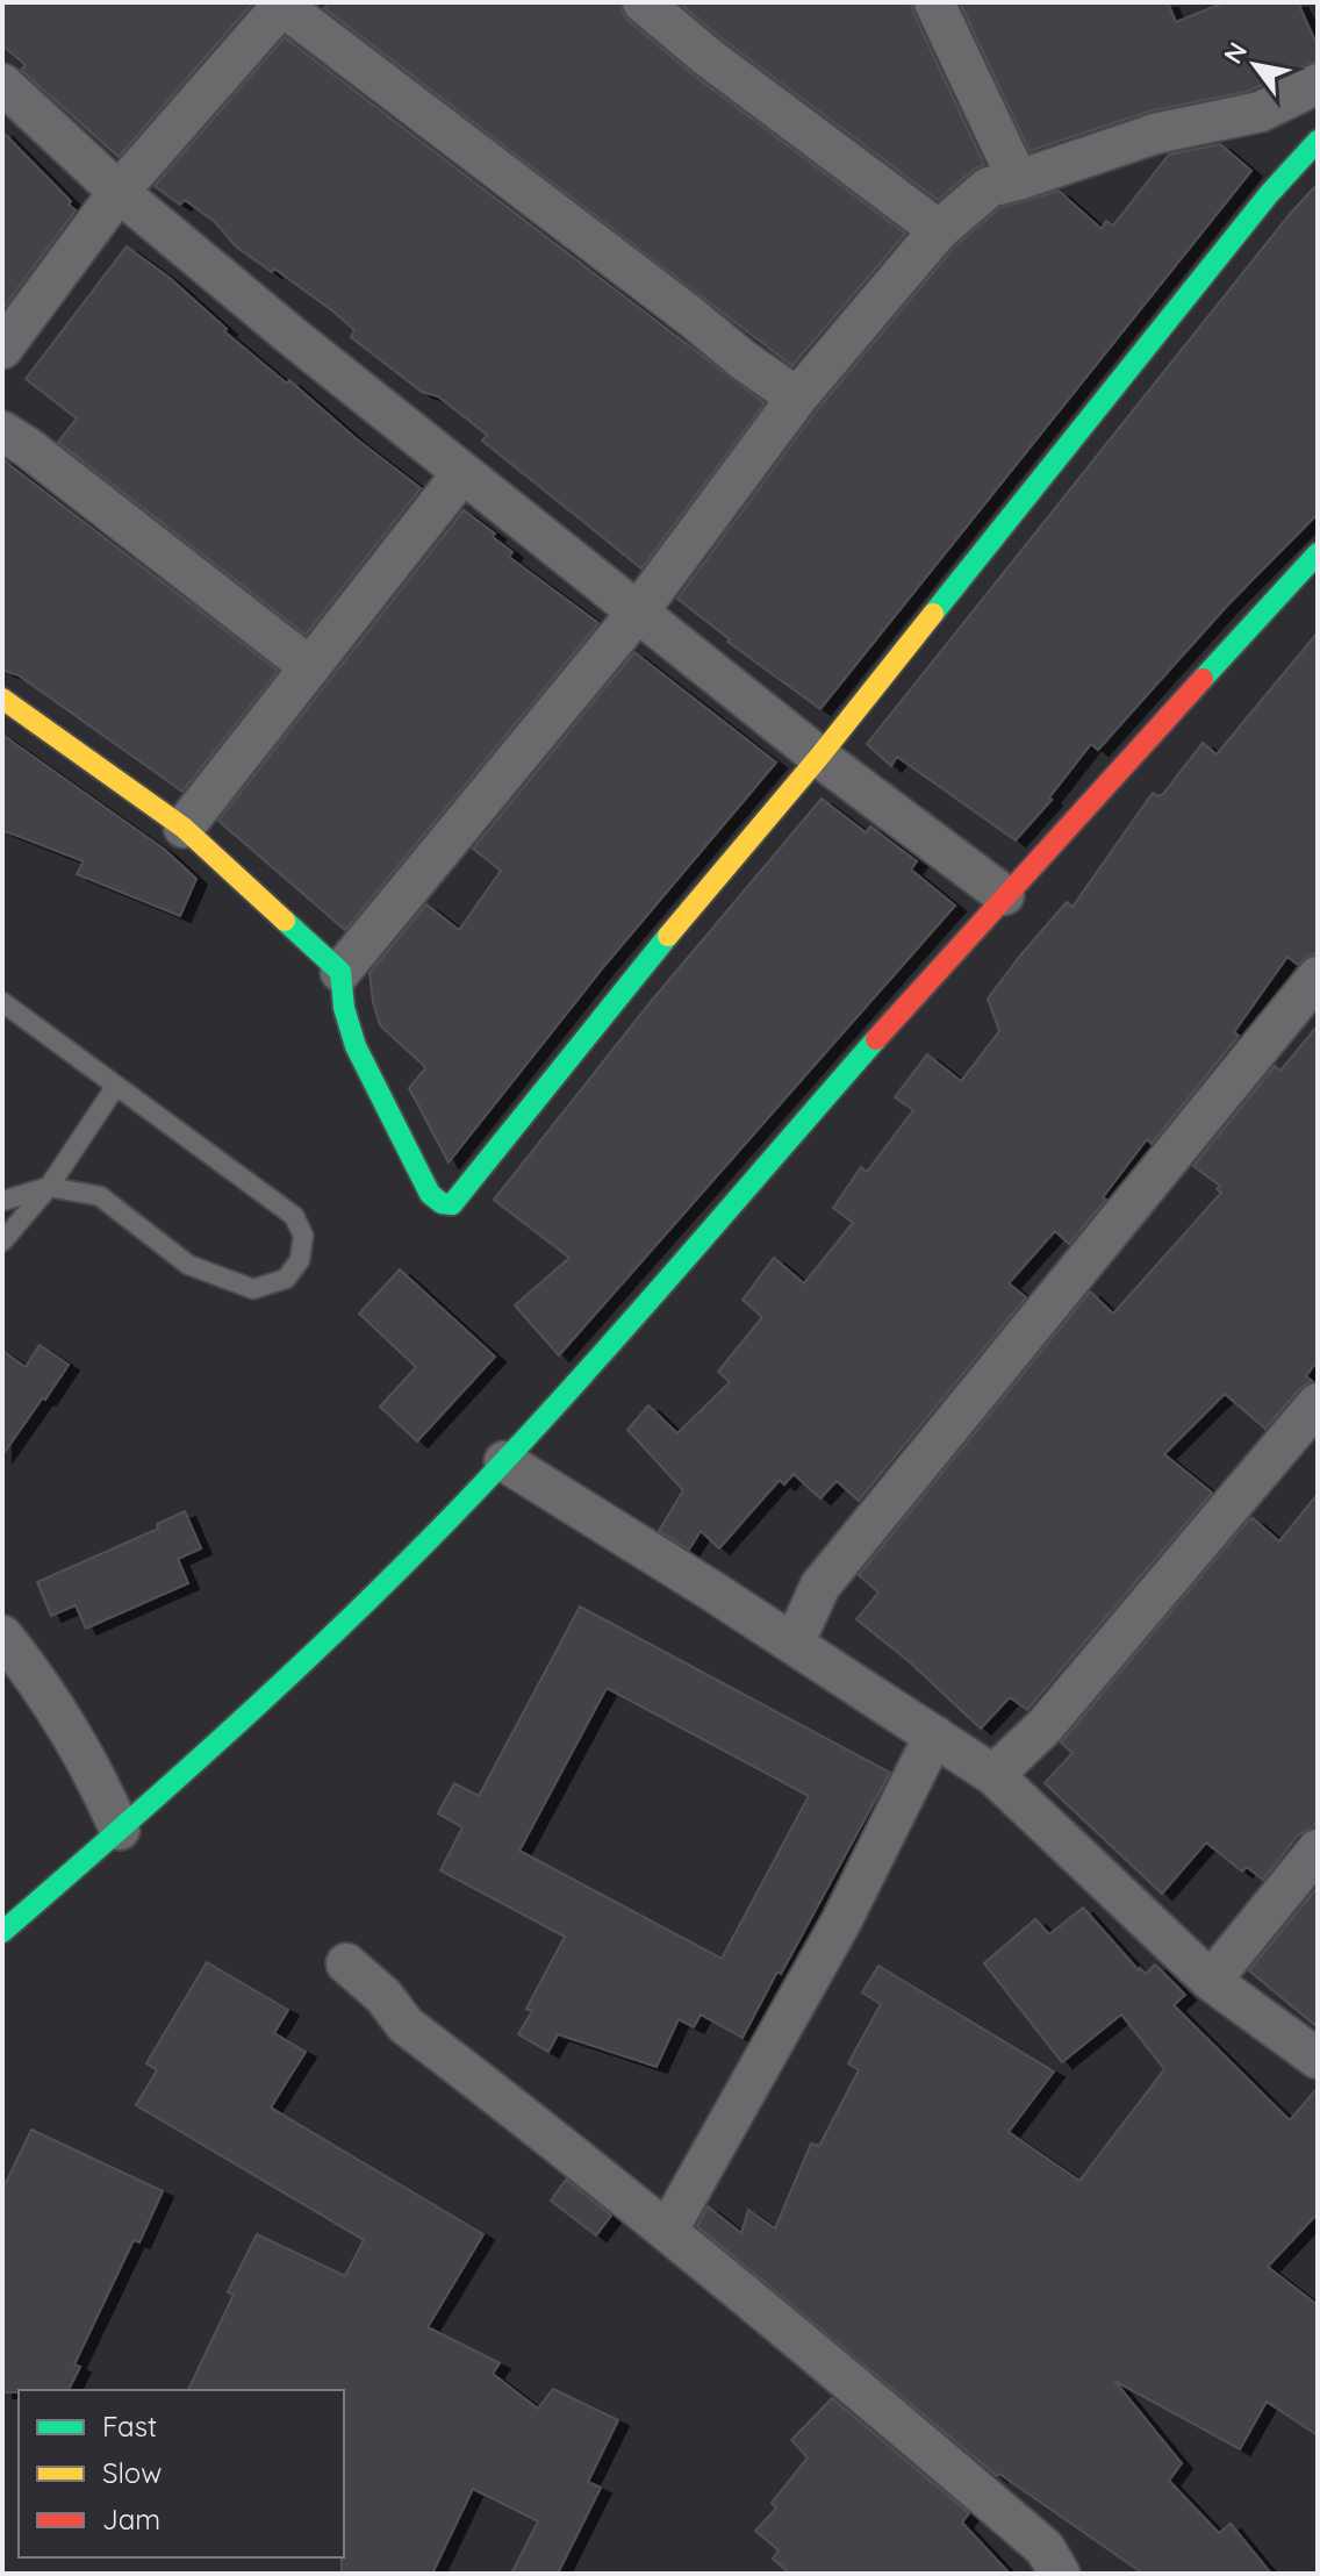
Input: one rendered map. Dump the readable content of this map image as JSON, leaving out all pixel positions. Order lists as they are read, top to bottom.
{
  "legend": ["Fast", "Slow", "Jam"],
  "north": "top left"
}
